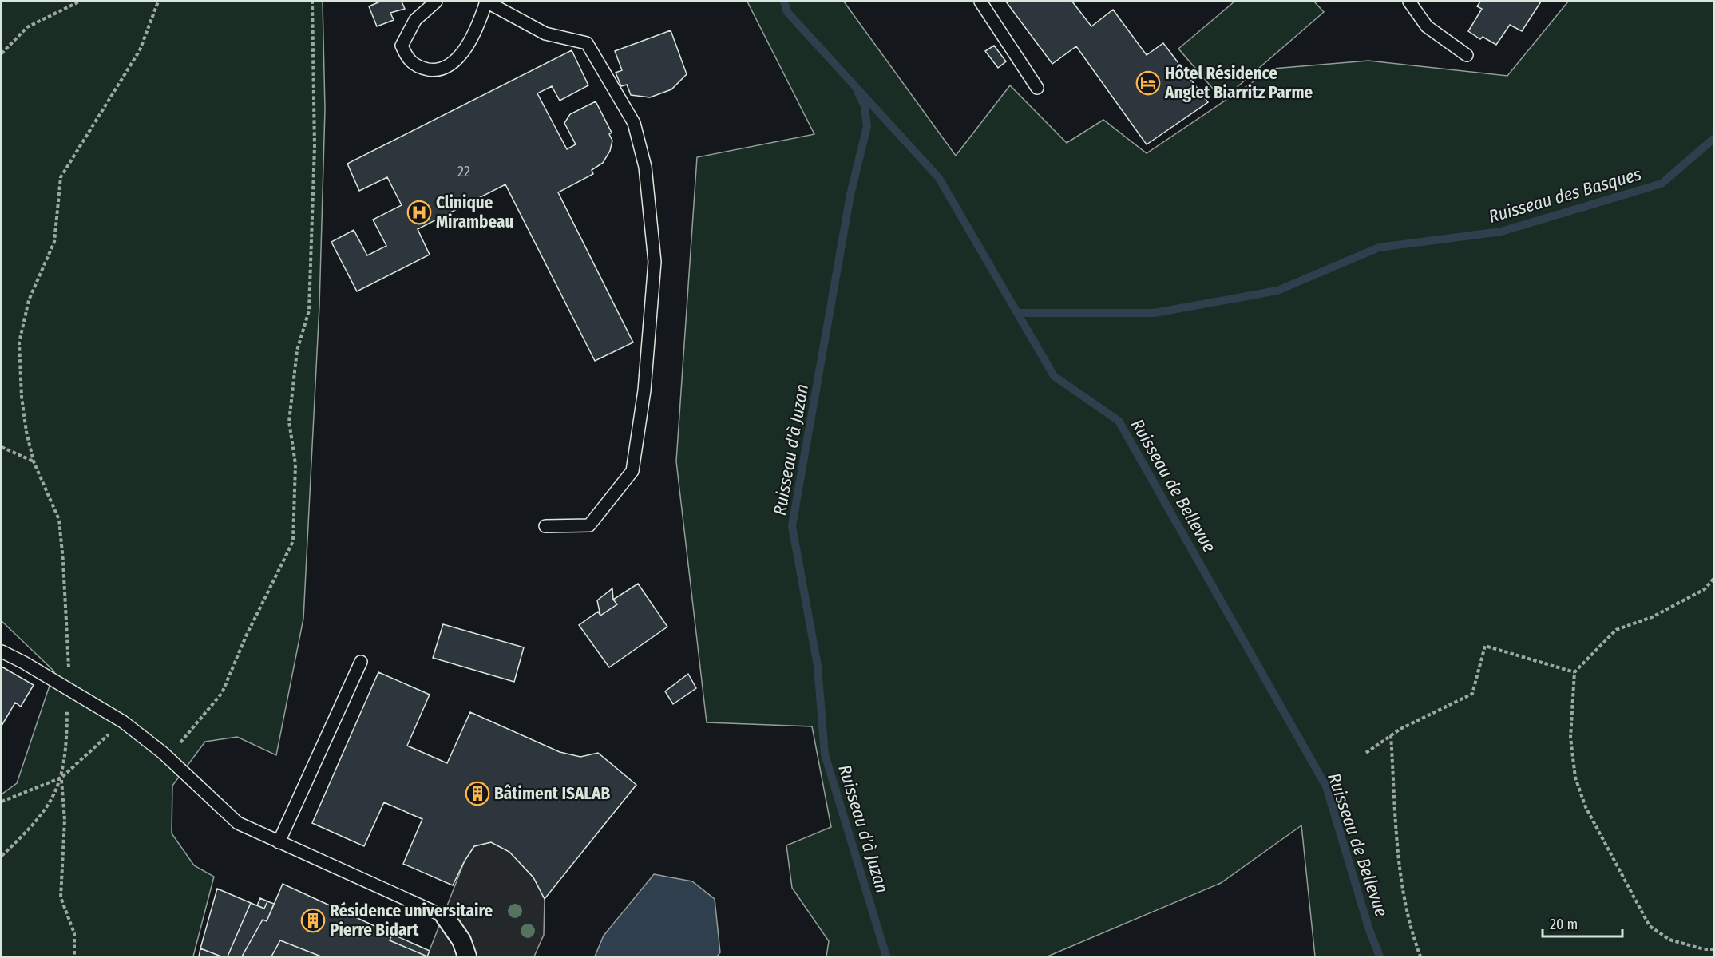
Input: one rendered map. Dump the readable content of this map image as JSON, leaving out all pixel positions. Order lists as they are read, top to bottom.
{
  "water": ["Ruisseau des Basques", "Ruisseau d'à Juzan", "Ruisseau de Bellevue"],
  "places": {
    "hotel": ["Hôtel Résidence Anglet Biarritz Parme"],
    "hospital": ["Clinique Mirambeau"],
    "building": ["Bâtiment ISALAB", "Résidence universitaire Pierre Bidart"]
  },
  "house_numbers": ["22"],
  "scale_bar": "20 m"
}
